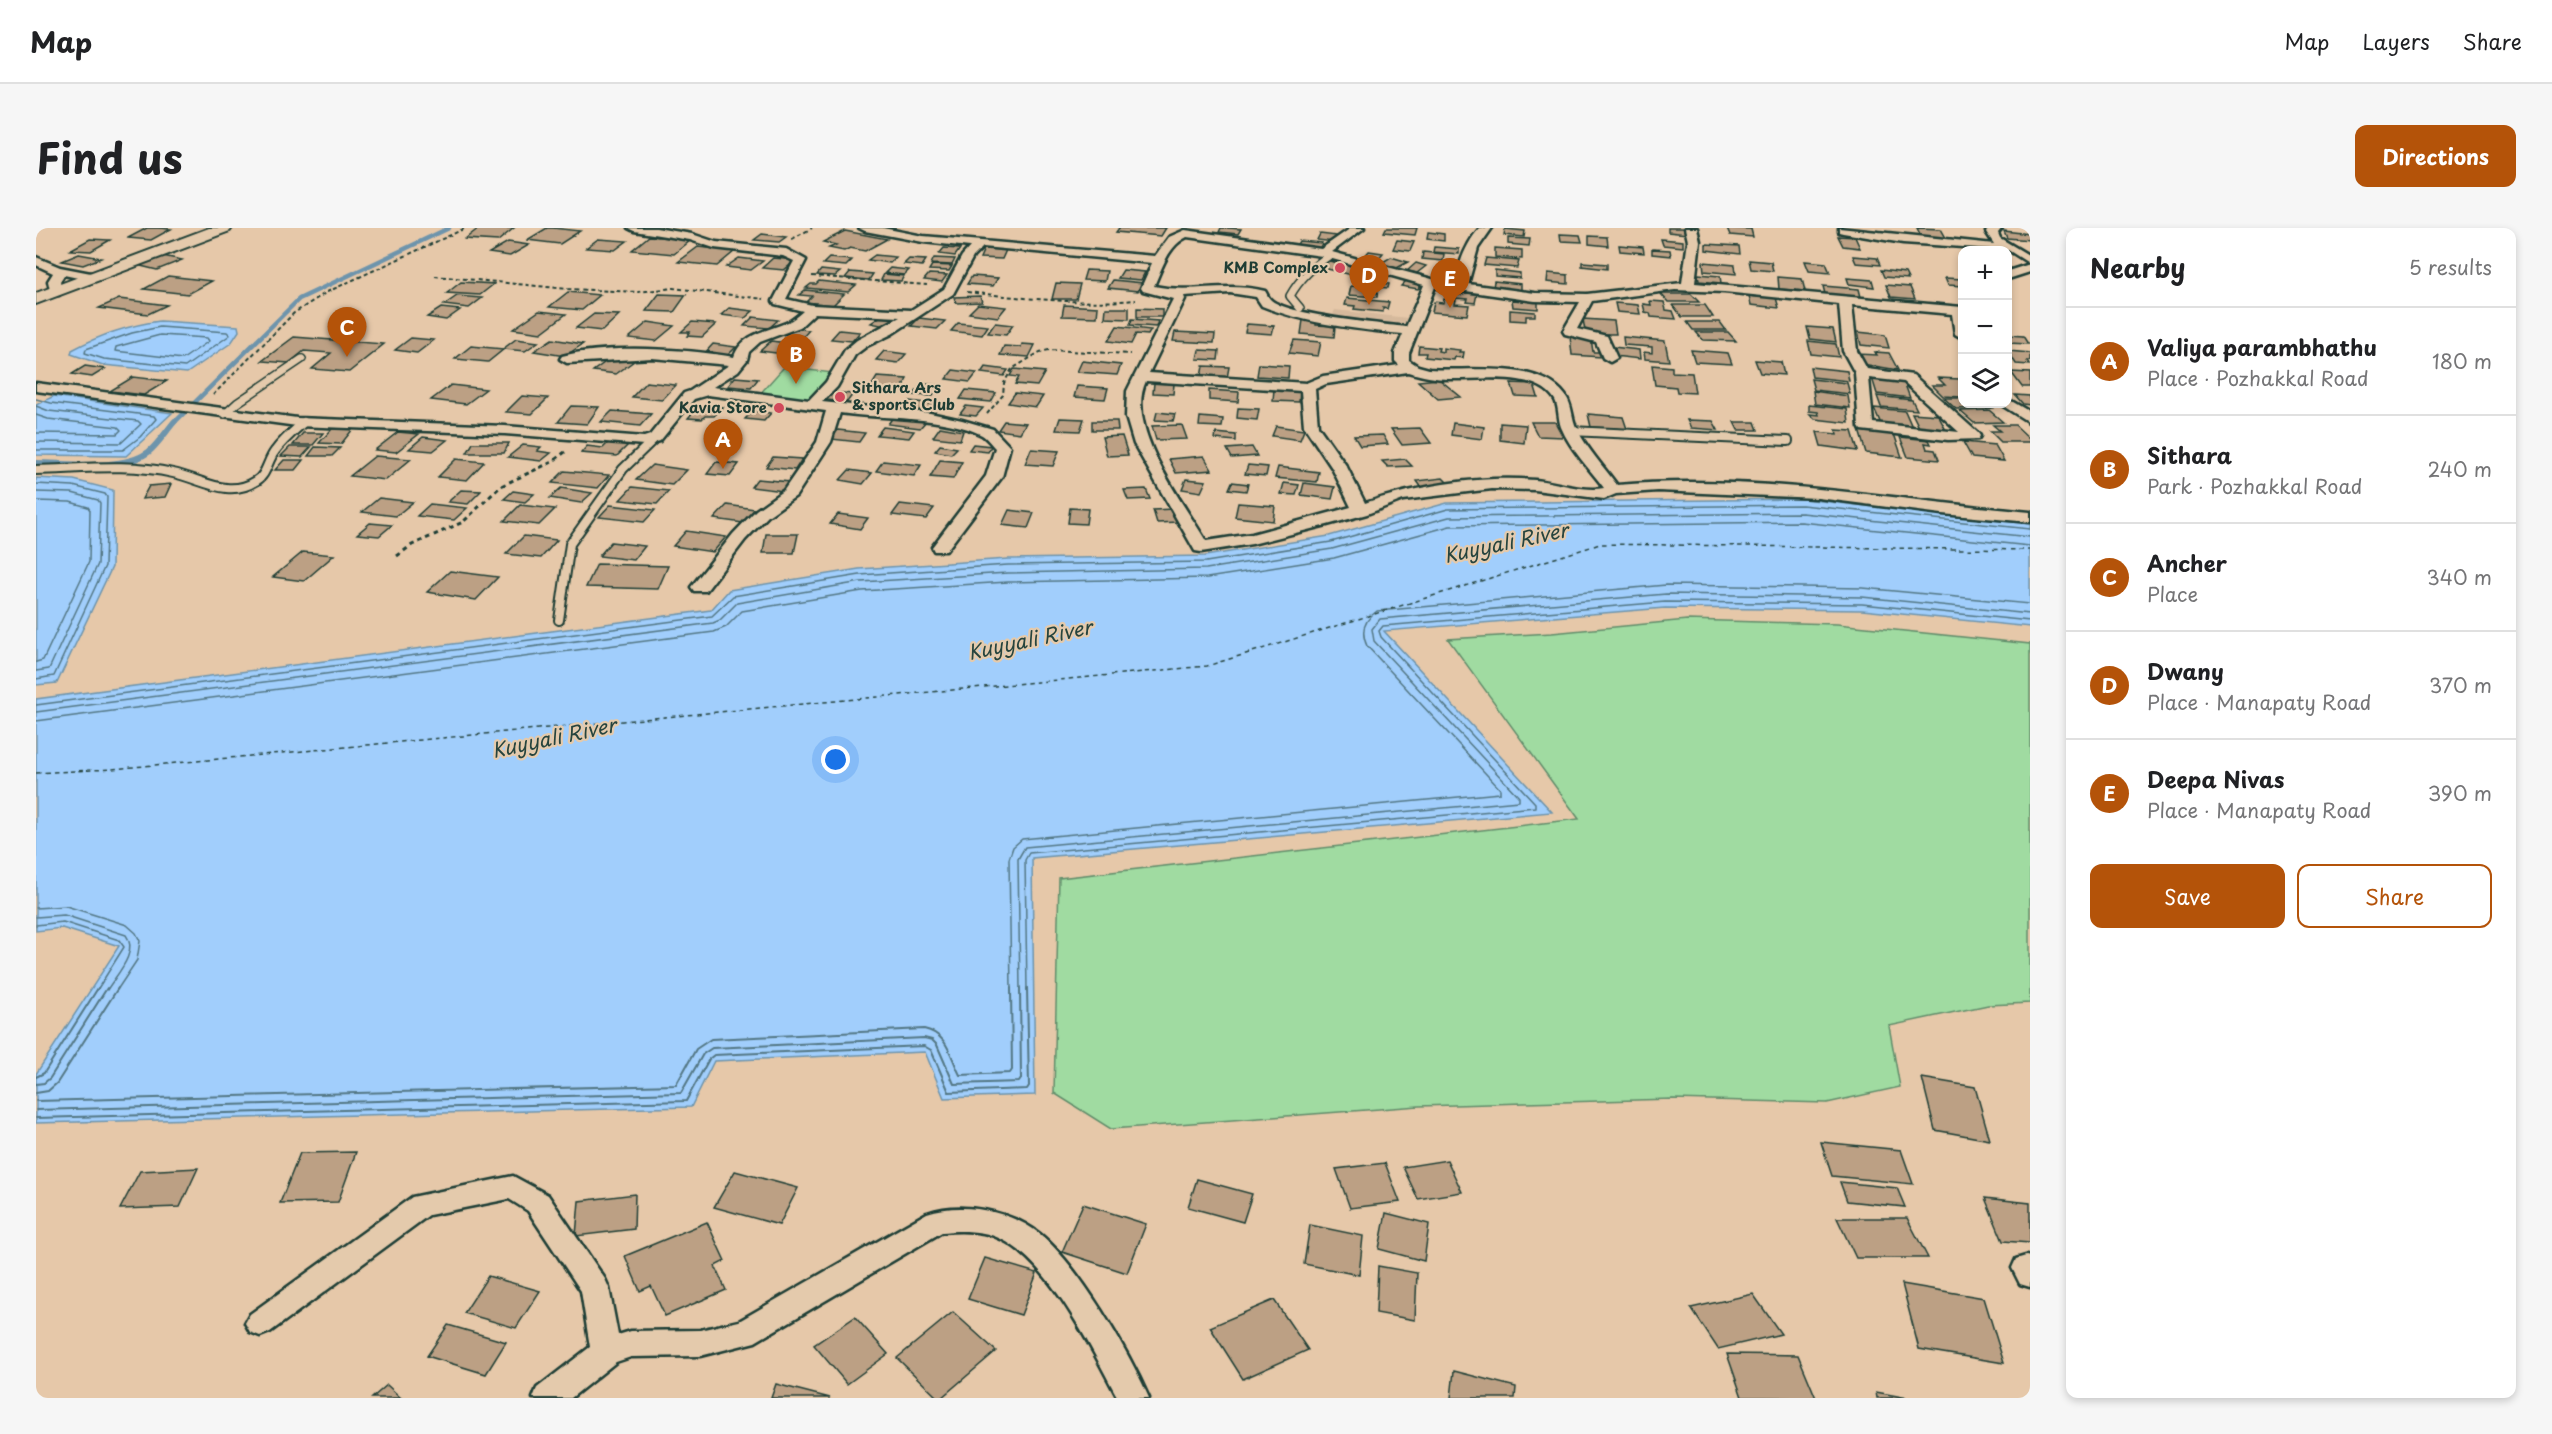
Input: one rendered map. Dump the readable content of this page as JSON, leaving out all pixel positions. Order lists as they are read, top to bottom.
{
  "water": ["Kuyyali River"],
  "places": ["KMB Complex", "Sithara Ars & sports Club", "Kavia Store"],
  "page": {
    "header": "Map",
    "nav": ["Map", "Layers", "Share"],
    "title": "Find us",
    "buttons": [
      "Directions",
      ["Save", "Share"]
    ],
    "heading": ["Nearby", "5 results"],
    "map_buttons": ["+", "−"],
    "pins": [
      "D",
      "E",
      "C",
      "B",
      "A"
    ],
    "list": [
      {
        "mark": "A",
        "name": "Valiya parambhathu",
        "note": "Place · Pozhakkal Road",
        "value": "180 m"
      },
      {
        "mark": "B",
        "name": "Sithara",
        "note": "Park · Pozhakkal Road",
        "value": "240 m"
      },
      {
        "mark": "C",
        "name": "Ancher",
        "note": "Place",
        "value": "340 m"
      },
      {
        "mark": "D",
        "name": "Dwany",
        "note": "Place · Manapaty Road",
        "value": "370 m"
      },
      {
        "mark": "E",
        "name": "Deepa Nivas",
        "note": "Place · Manapaty Road",
        "value": "390 m"
      }
    ]
  }
}
